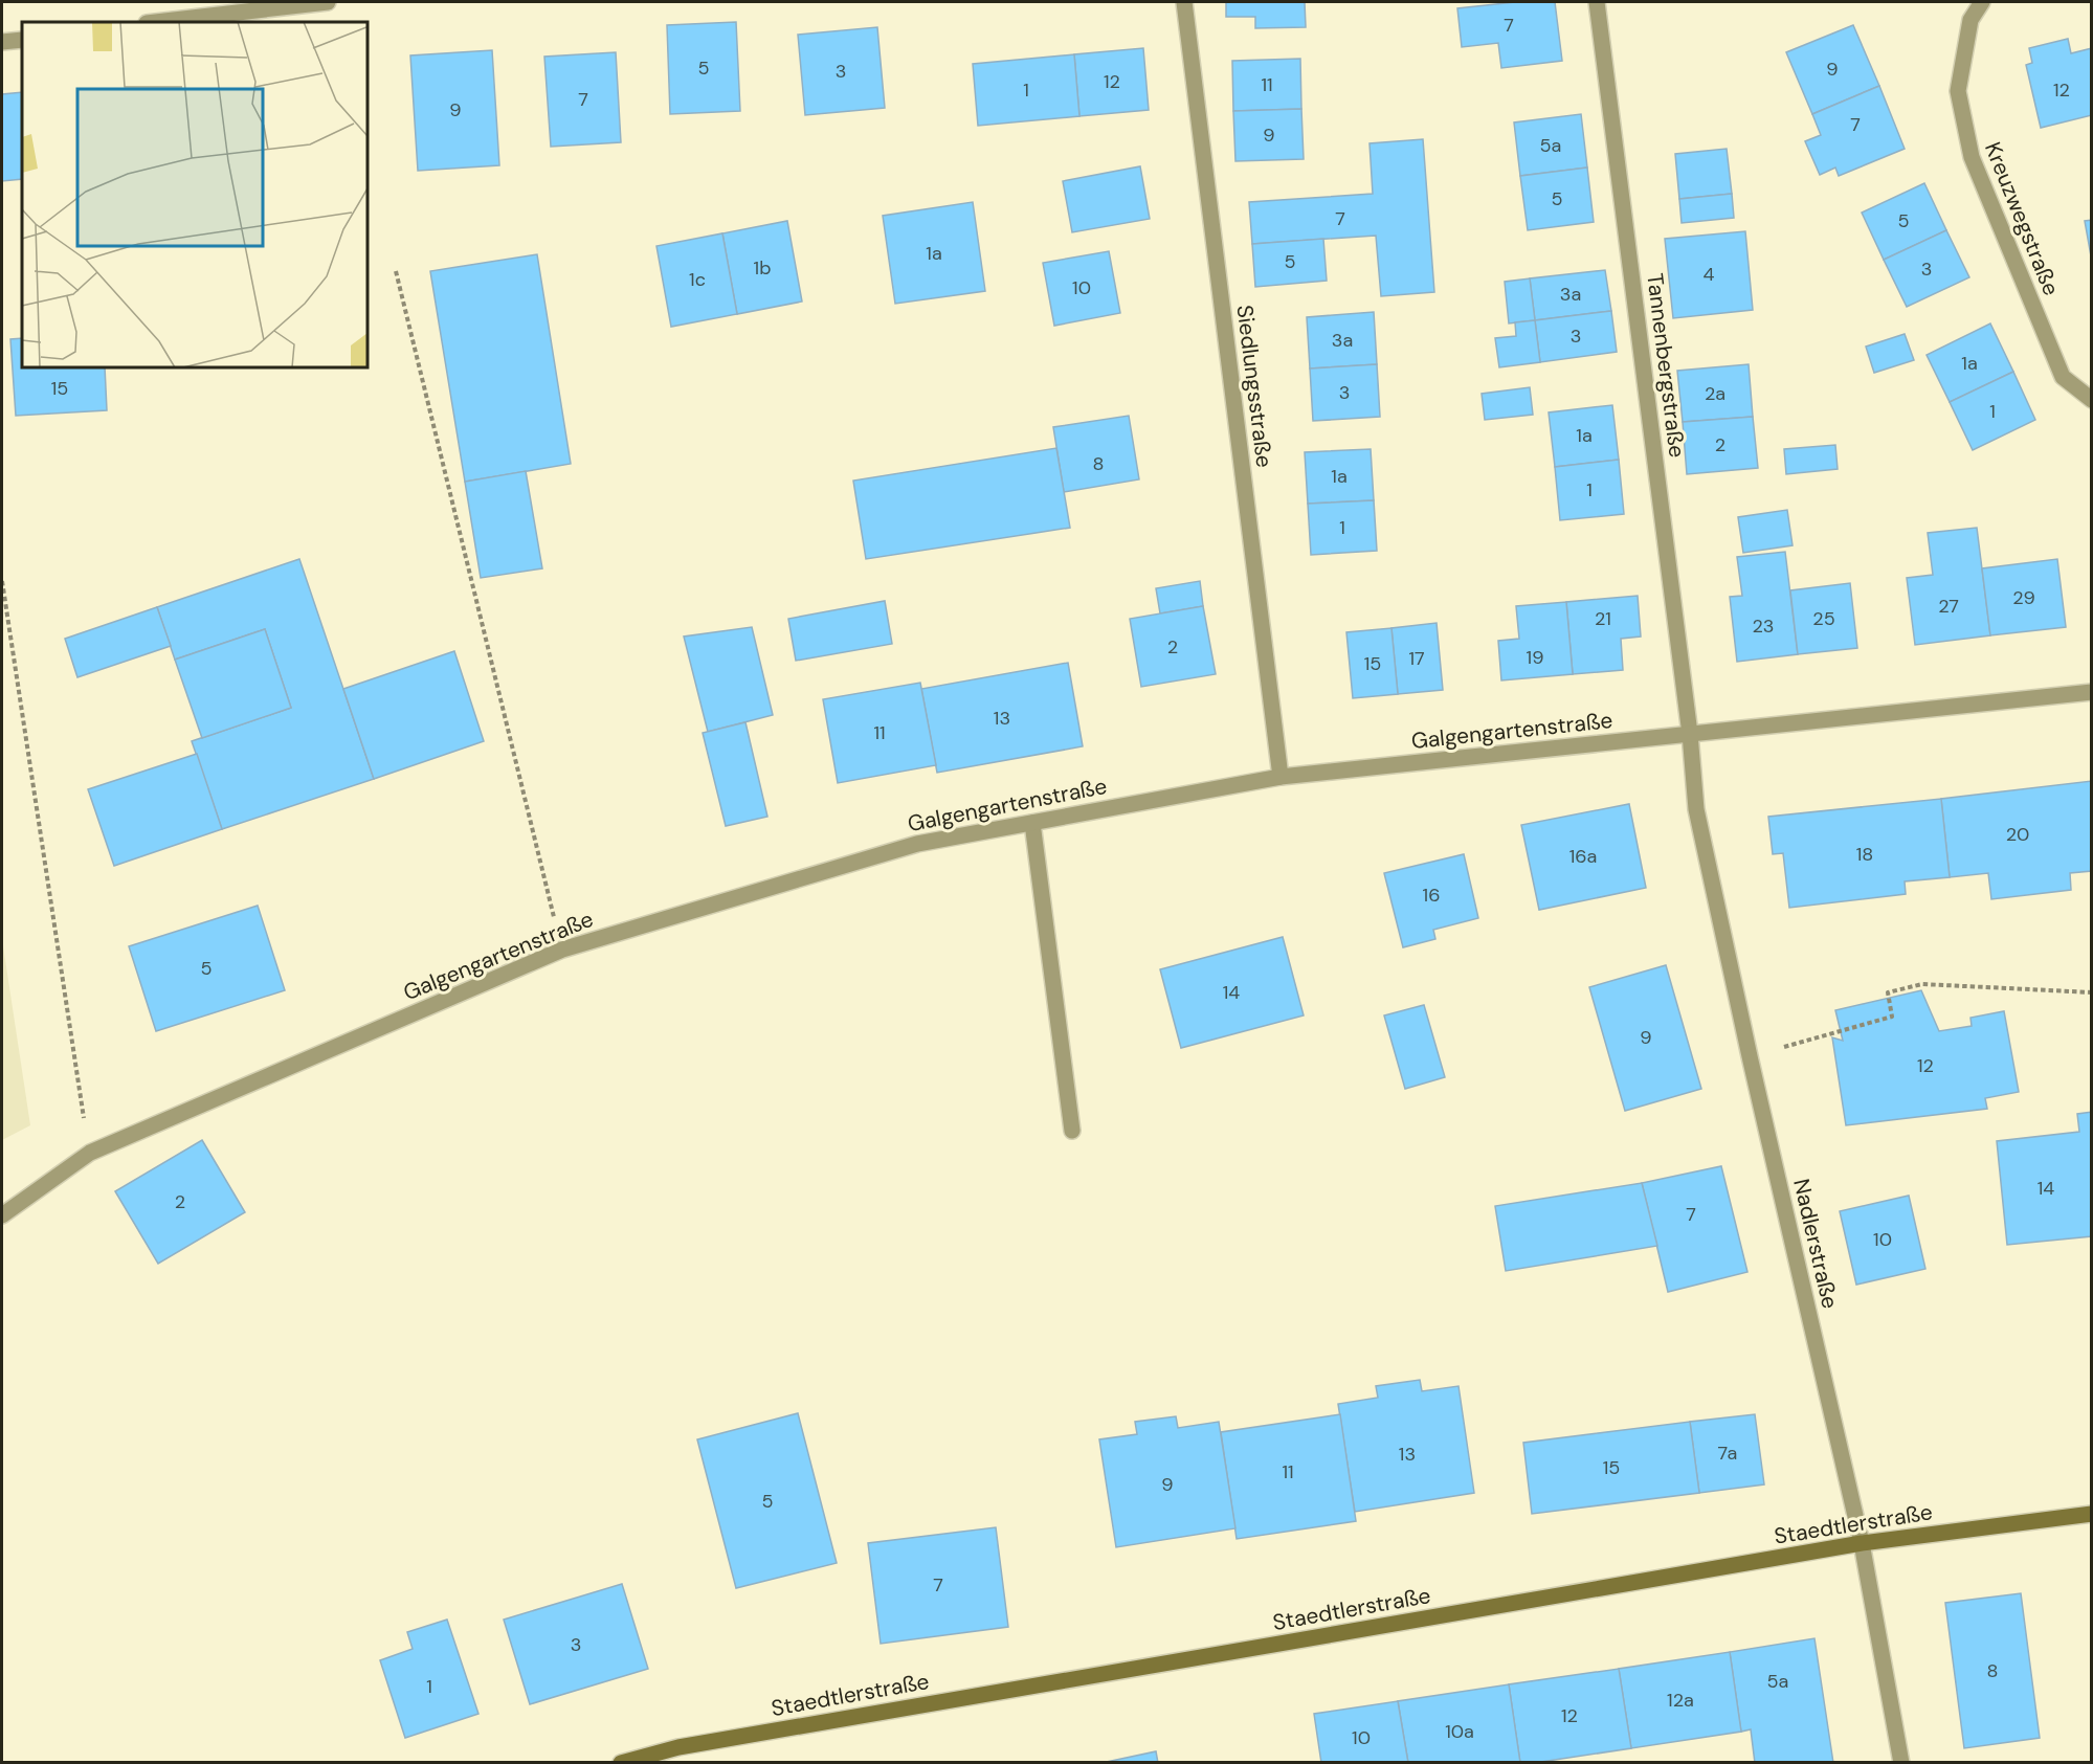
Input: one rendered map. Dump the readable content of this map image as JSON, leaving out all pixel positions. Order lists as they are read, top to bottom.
{
  "streets": {
    "main road": ["Staedtlerstraße"],
    "street": [
      "Kreuzwegstraße",
      "Tannenbergstraße",
      "Siedlungsstraße",
      "Galgengartenstraße",
      "Nadlerstraße"
    ]
  },
  "crossings": [
    ["Tannenbergstraße", "Galgengartenstraße"],
    ["Tannenbergstraße", "Nadlerstraße"],
    ["Siedlungsstraße", "Galgengartenstraße"],
    ["Galgengartenstraße", "Nadlerstraße"],
    ["Nadlerstraße", "Staedtlerstraße"]
  ],
  "house_numbers": [
    "7",
    "5",
    "9",
    "3",
    "12",
    "11",
    "1",
    "12",
    "7",
    "9",
    "7",
    "9",
    "5a",
    "5",
    "7",
    "5",
    "1a",
    "5",
    "1b",
    "3",
    "4",
    "1c",
    "10",
    "3a",
    "3",
    "3a",
    "1a",
    "15",
    "3",
    "2a",
    "1",
    "1a",
    "2",
    "8",
    "1a",
    "1",
    "1",
    "29",
    "27",
    "21",
    "25",
    "23",
    "2",
    "19",
    "17",
    "15",
    "13",
    "11",
    "20",
    "18",
    "16a",
    "16",
    "5",
    "14",
    "9",
    "12",
    "14",
    "2",
    "7",
    "10",
    "7a",
    "13",
    "15",
    "11",
    "9",
    "5",
    "7",
    "3",
    "8",
    "5a",
    "1",
    "12a",
    "12",
    "10a",
    "10"
  ]
}
